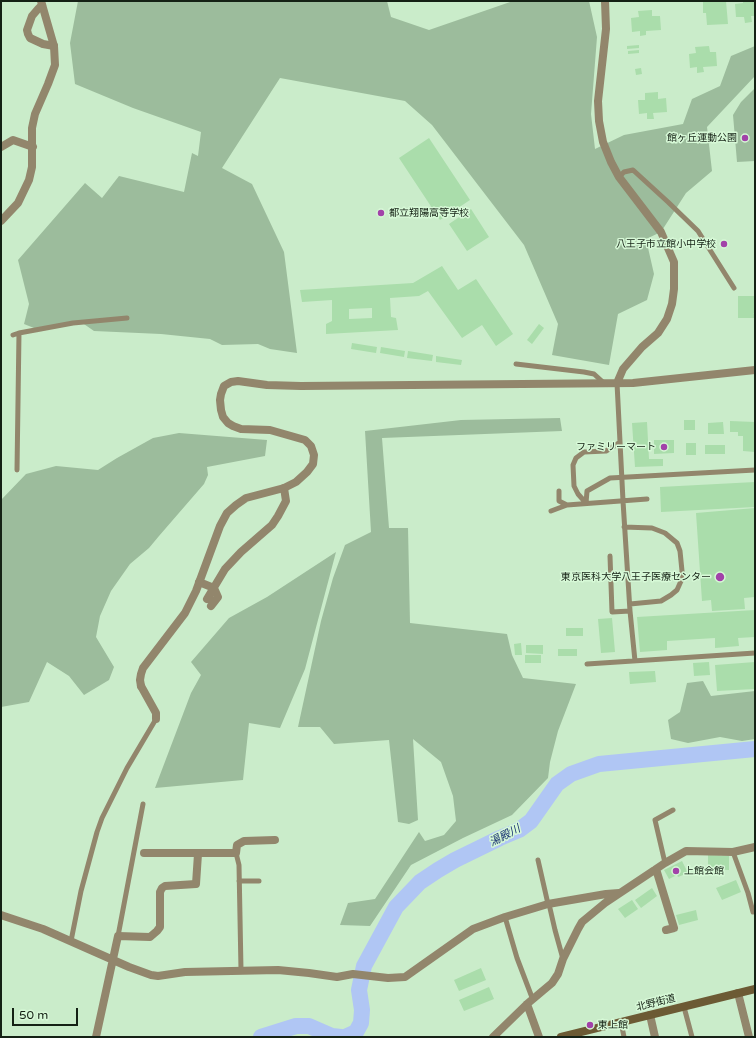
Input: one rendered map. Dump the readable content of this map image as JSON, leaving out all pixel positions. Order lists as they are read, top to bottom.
{
  "streets": {
    "main road": ["北野街道"]
  },
  "water": ["湯殿川"],
  "places": [
    "館ヶ丘運動公園",
    "都立翔陽高等学校",
    "八王子市立館小中学校",
    "ファミリーマート",
    "東京医科大学八王子医療センター",
    "上館会館",
    "東上館"
  ],
  "scale_bar": "50 m"
}
